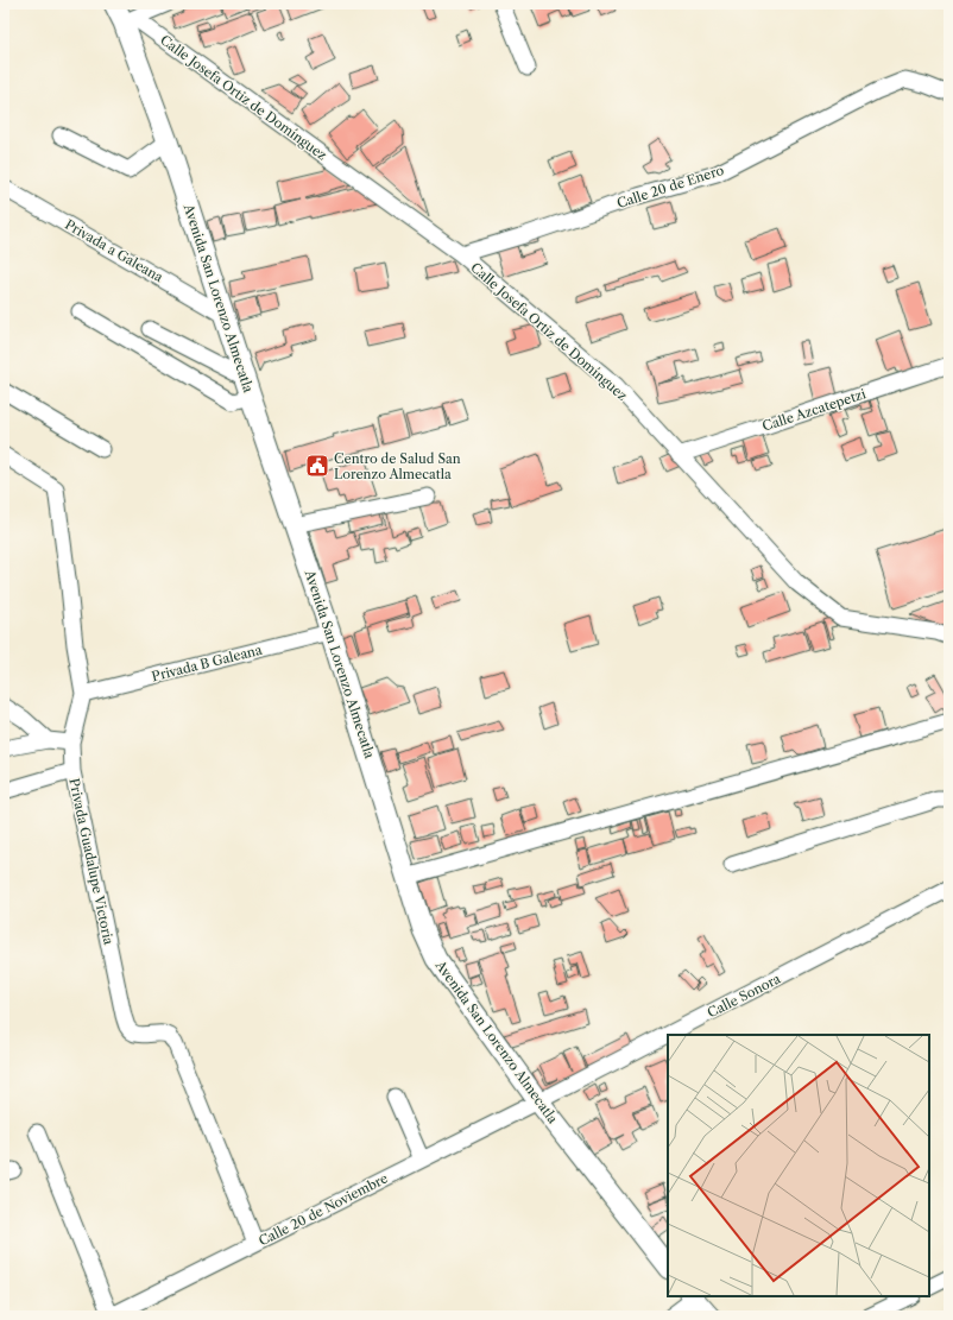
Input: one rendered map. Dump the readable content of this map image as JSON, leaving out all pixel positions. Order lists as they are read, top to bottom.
{
  "streets": {
    "main road": ["Avenida San Lorenzo Almecatla"],
    "street": [
      "Calle Josefa Ortiz de Domínguez",
      "Calle 20 de Enero",
      "Privada a Galeana",
      "Calle Azcatepetzi",
      "Privada B Galeana",
      "Privada Guadalupe Victoria",
      "Calle Sonora",
      "Calle 20 de Noviembre"
    ]
  },
  "crossings": [
    ["Calle Josefa Ortiz de Domínguez", "Calle 20 de Enero"],
    ["Calle Josefa Ortiz de Domínguez", "Avenida San Lorenzo Almecatla"],
    ["Calle Josefa Ortiz de Domínguez", "Calle Azcatepetzi"],
    ["Privada a Galeana", "Avenida San Lorenzo Almecatla"],
    ["Avenida San Lorenzo Almecatla", "Privada B Galeana"],
    ["Avenida San Lorenzo Almecatla", "Calle Sonora"],
    ["Avenida San Lorenzo Almecatla", "Calle 20 de Noviembre"],
    ["Privada B Galeana", "Privada Guadalupe Victoria"],
    ["Privada Guadalupe Victoria", "Calle 20 de Noviembre"],
    ["Calle Sonora", "Calle 20 de Noviembre"]
  ],
  "places": {
    "public building": ["Centro de Salud San Lorenzo Almecatla"]
  }
}
